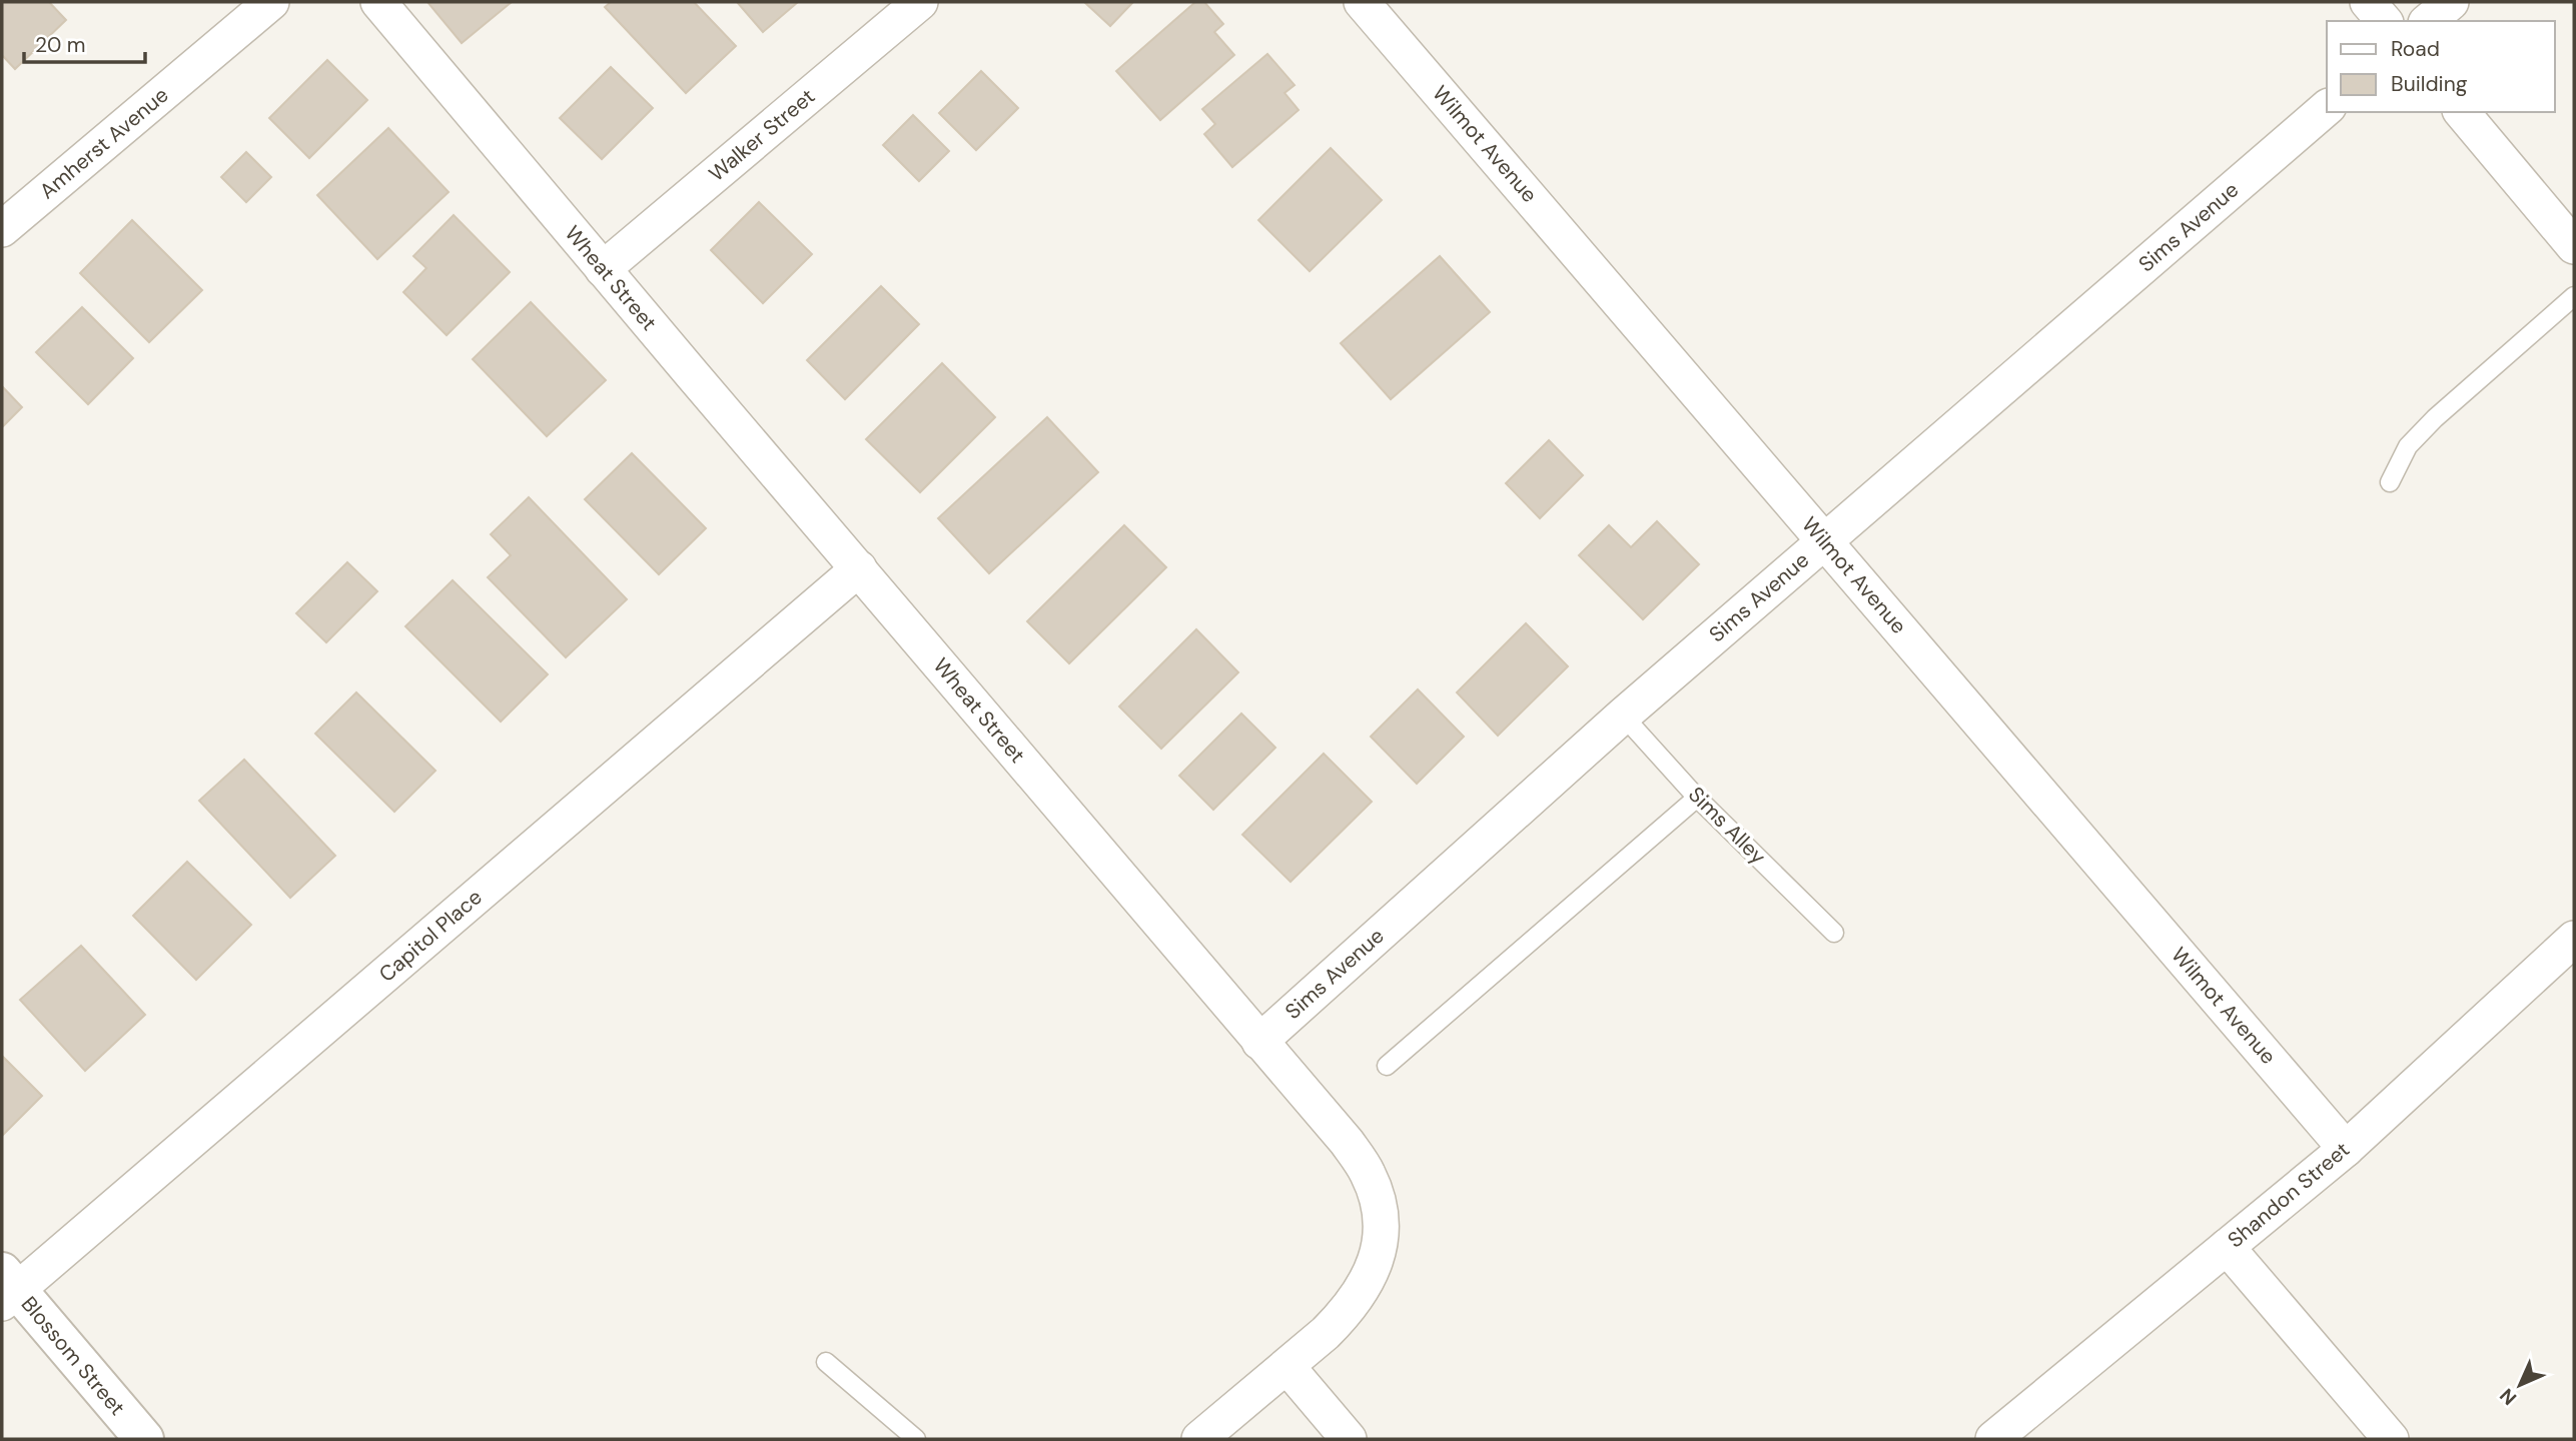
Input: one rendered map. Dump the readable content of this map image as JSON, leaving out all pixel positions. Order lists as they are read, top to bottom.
{
  "streets": {
    "street": [
      "Walker Street",
      "Amherst Avenue",
      "Wilmot Avenue",
      "Sims Avenue",
      "Wheat Street",
      "Capitol Place",
      "Shandon Street",
      "Blossom Street"
    ],
    "lane": ["Sims Alley"]
  },
  "crossings": [
    ["Walker Street", "Wheat Street"],
    ["Wilmot Avenue", "Sims Avenue"],
    ["Wilmot Avenue", "Shandon Street"],
    ["Sims Avenue", "Wheat Street"],
    ["Sims Avenue", "Sims Alley"],
    ["Wheat Street", "Capitol Place"],
    ["Capitol Place", "Blossom Street"]
  ],
  "legend": ["Road", "Building"],
  "scale_bar": "20 m",
  "north": "bottom left"
}
